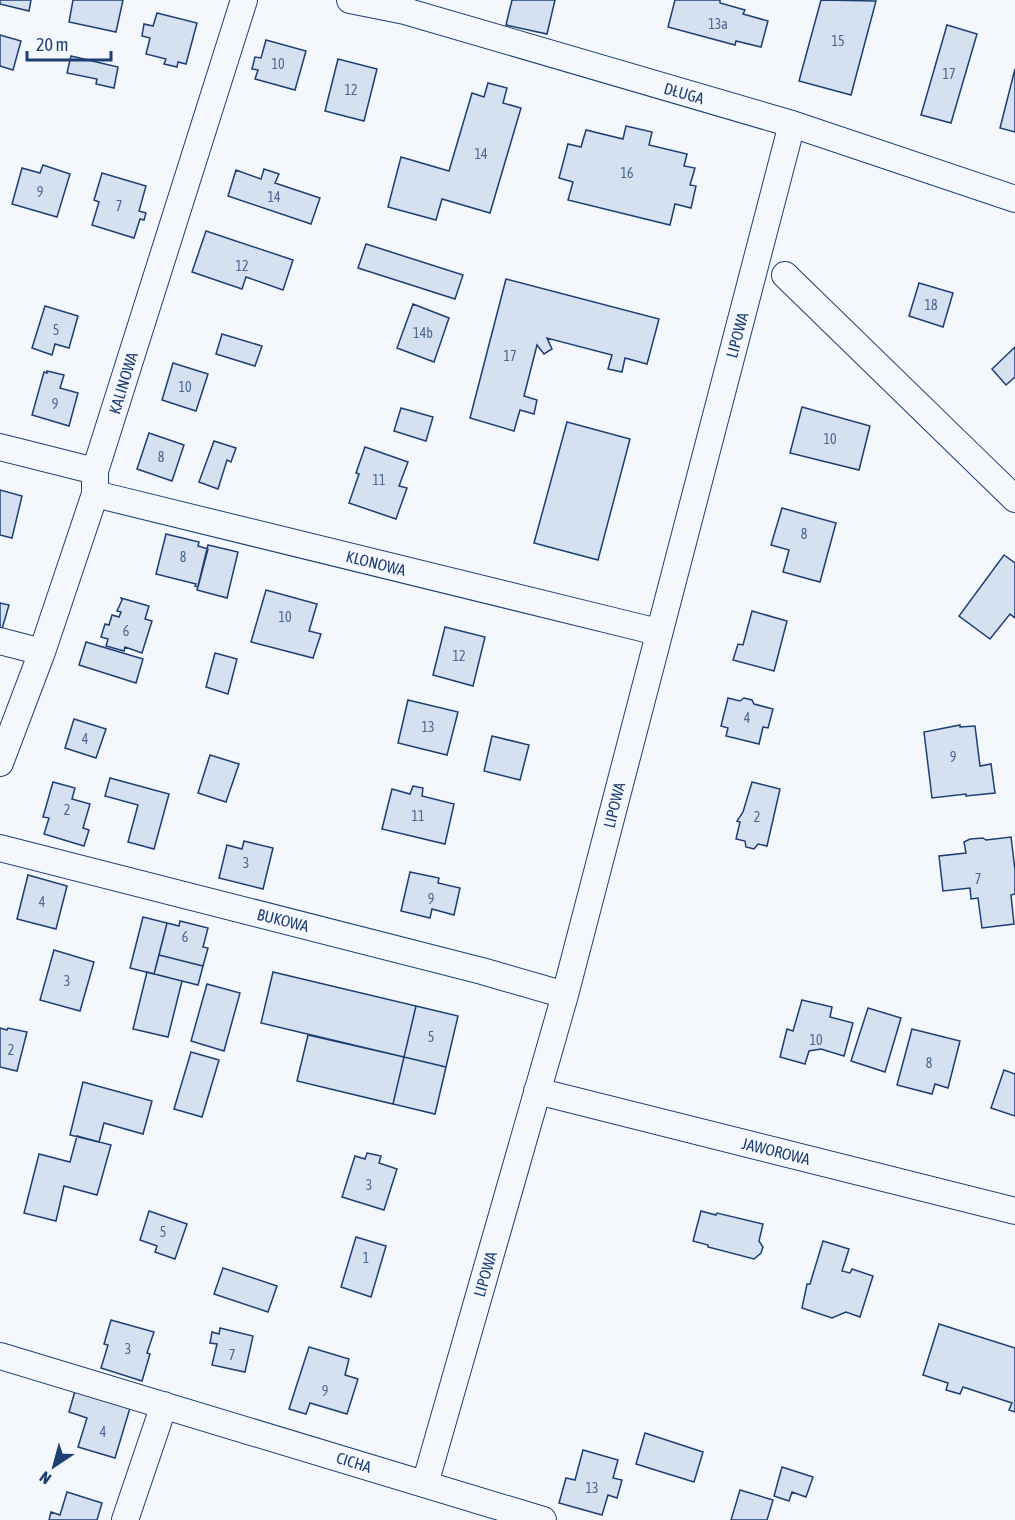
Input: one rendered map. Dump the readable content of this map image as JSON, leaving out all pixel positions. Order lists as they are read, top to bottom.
{
  "streets": {
    "street": [
      "DŁUGA",
      "LIPOWA",
      "KALINOWA",
      "KLONOWA",
      "BUKOWA",
      "JAWOROWA",
      "CICHA"
    ]
  },
  "crossings": [
    ["DŁUGA", "LIPOWA"],
    ["LIPOWA", "KLONOWA"],
    ["LIPOWA", "BUKOWA"],
    ["LIPOWA", "JAWOROWA"],
    ["LIPOWA", "CICHA"],
    ["KALINOWA", "KLONOWA"]
  ],
  "house_numbers": [
    "13a",
    "15",
    "10",
    "17",
    "12",
    "14",
    "16",
    "9",
    "14",
    "7",
    "12",
    "18",
    "5",
    "14b",
    "17",
    "10",
    "9",
    "10",
    "8",
    "11",
    "8",
    "8",
    "10",
    "6",
    "12",
    "4",
    "13",
    "4",
    "9",
    "2",
    "11",
    "2",
    "3",
    "7",
    "9",
    "4",
    "6",
    "3",
    "5",
    "10",
    "2",
    "8",
    "3",
    "5",
    "1",
    "3",
    "7",
    "9",
    "4",
    "13"
  ],
  "scale_bar": "20 m",
  "north": "bottom left"
}
